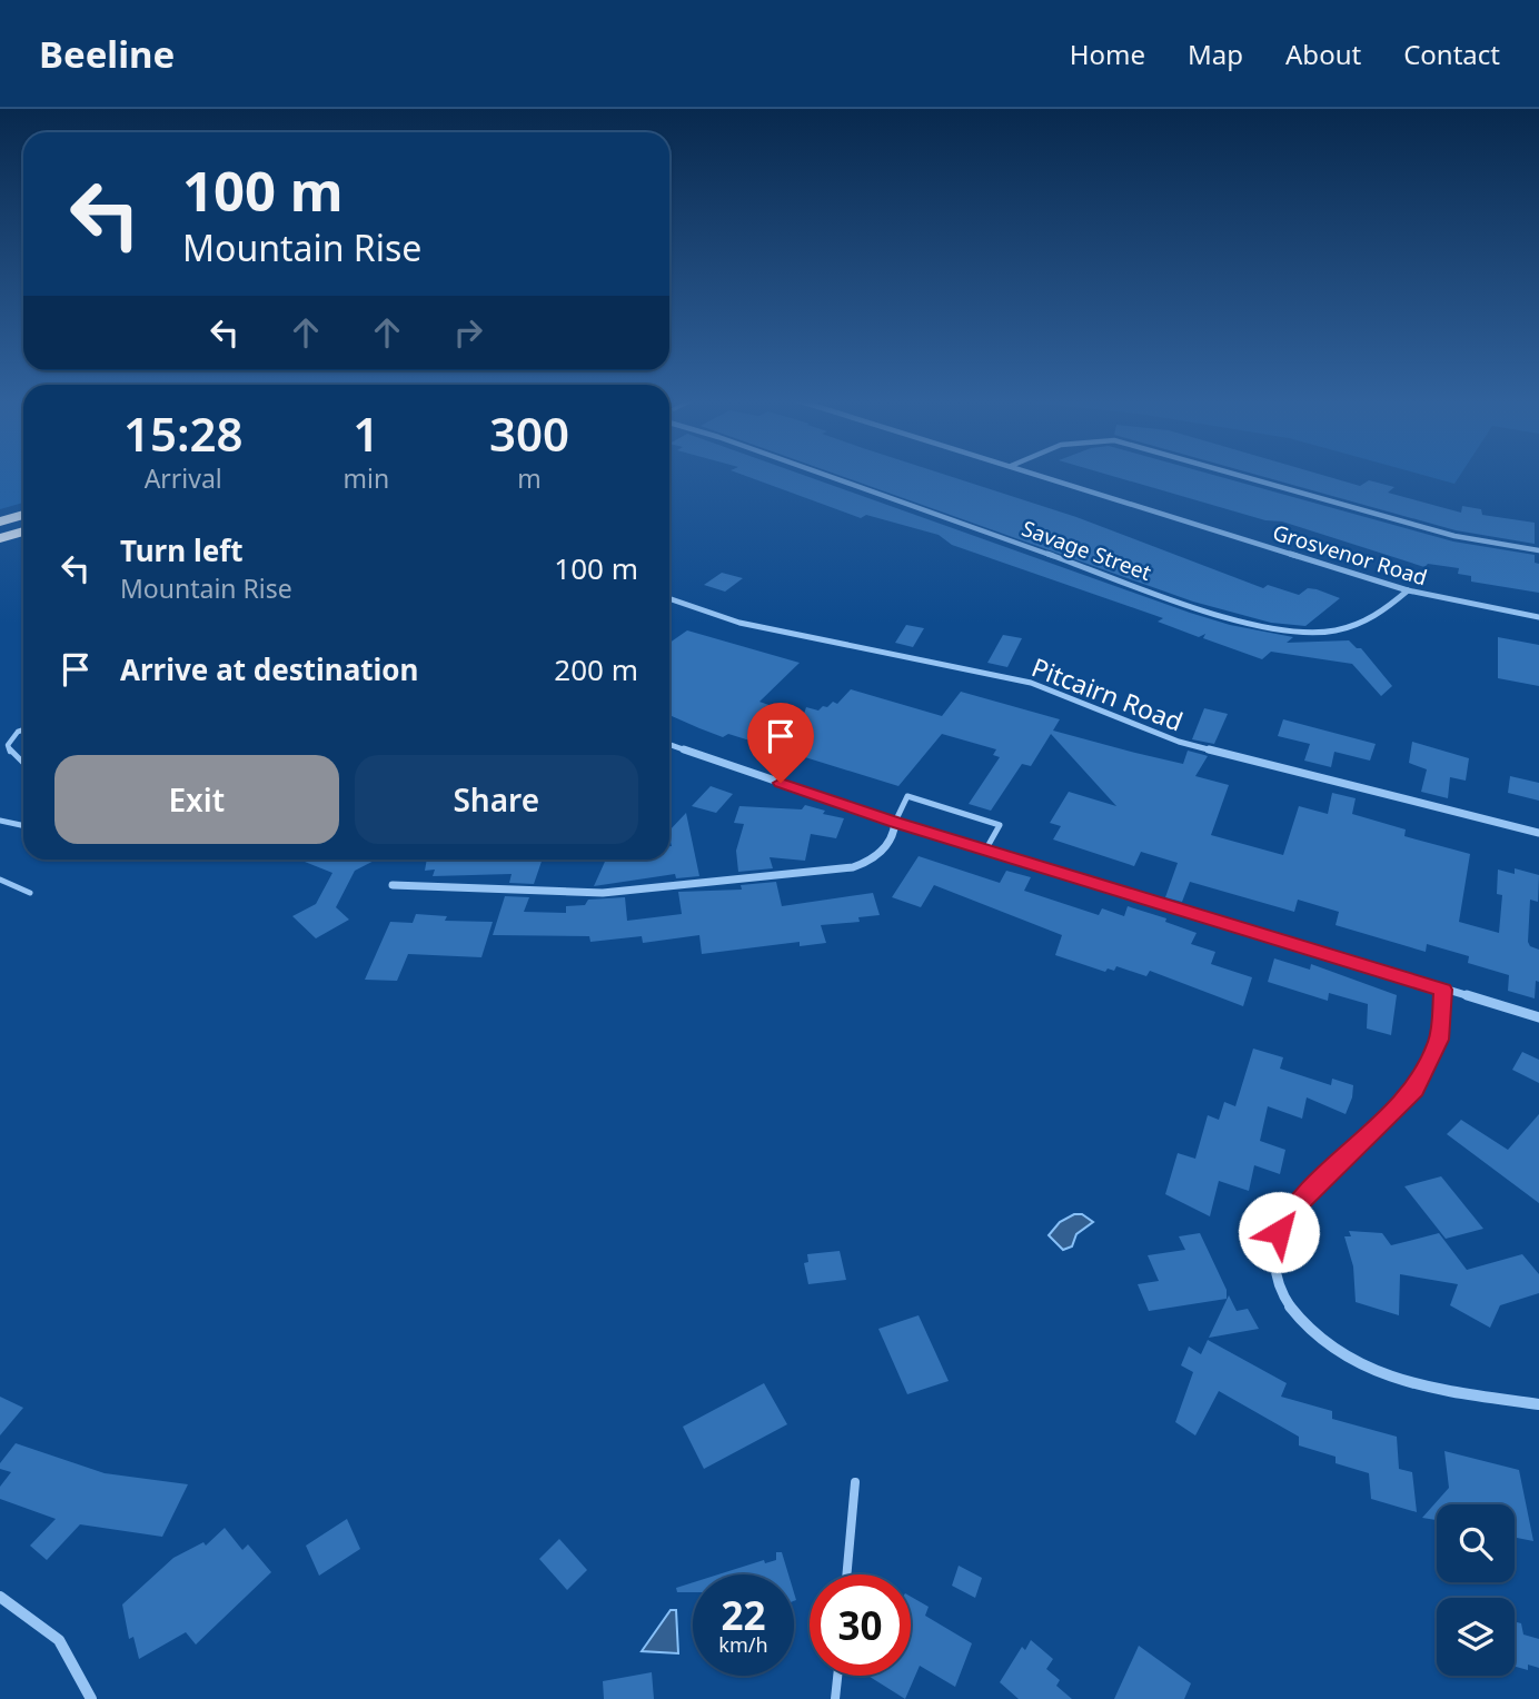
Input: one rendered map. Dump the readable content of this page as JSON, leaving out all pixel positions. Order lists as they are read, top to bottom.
{
  "streets": {
    "street": ["Savage Street", "Grosvenor Road", "Pitcairn Road"]
  },
  "crossings": [
    ["Savage Street", "Grosvenor Road"]
  ],
  "page": {
    "header": "Beeline",
    "nav": [
      "Home",
      "Map",
      "About",
      "Contact"
    ],
    "turn": ["100 m", "Mountain Rise"],
    "eta": [
      "15:28",
      "Arrival",
      "1",
      "min",
      "300",
      "m"
    ],
    "list": [
      {
        "name": "Turn left",
        "note": "Mountain Rise",
        "value": "100 m"
      },
      {
        "name": "Arrive at destination",
        "value": "200 m"
      }
    ],
    "buttons": ["Exit", "Share"],
    "speed": "22 km/h",
    "limit": "30"
  }
}
